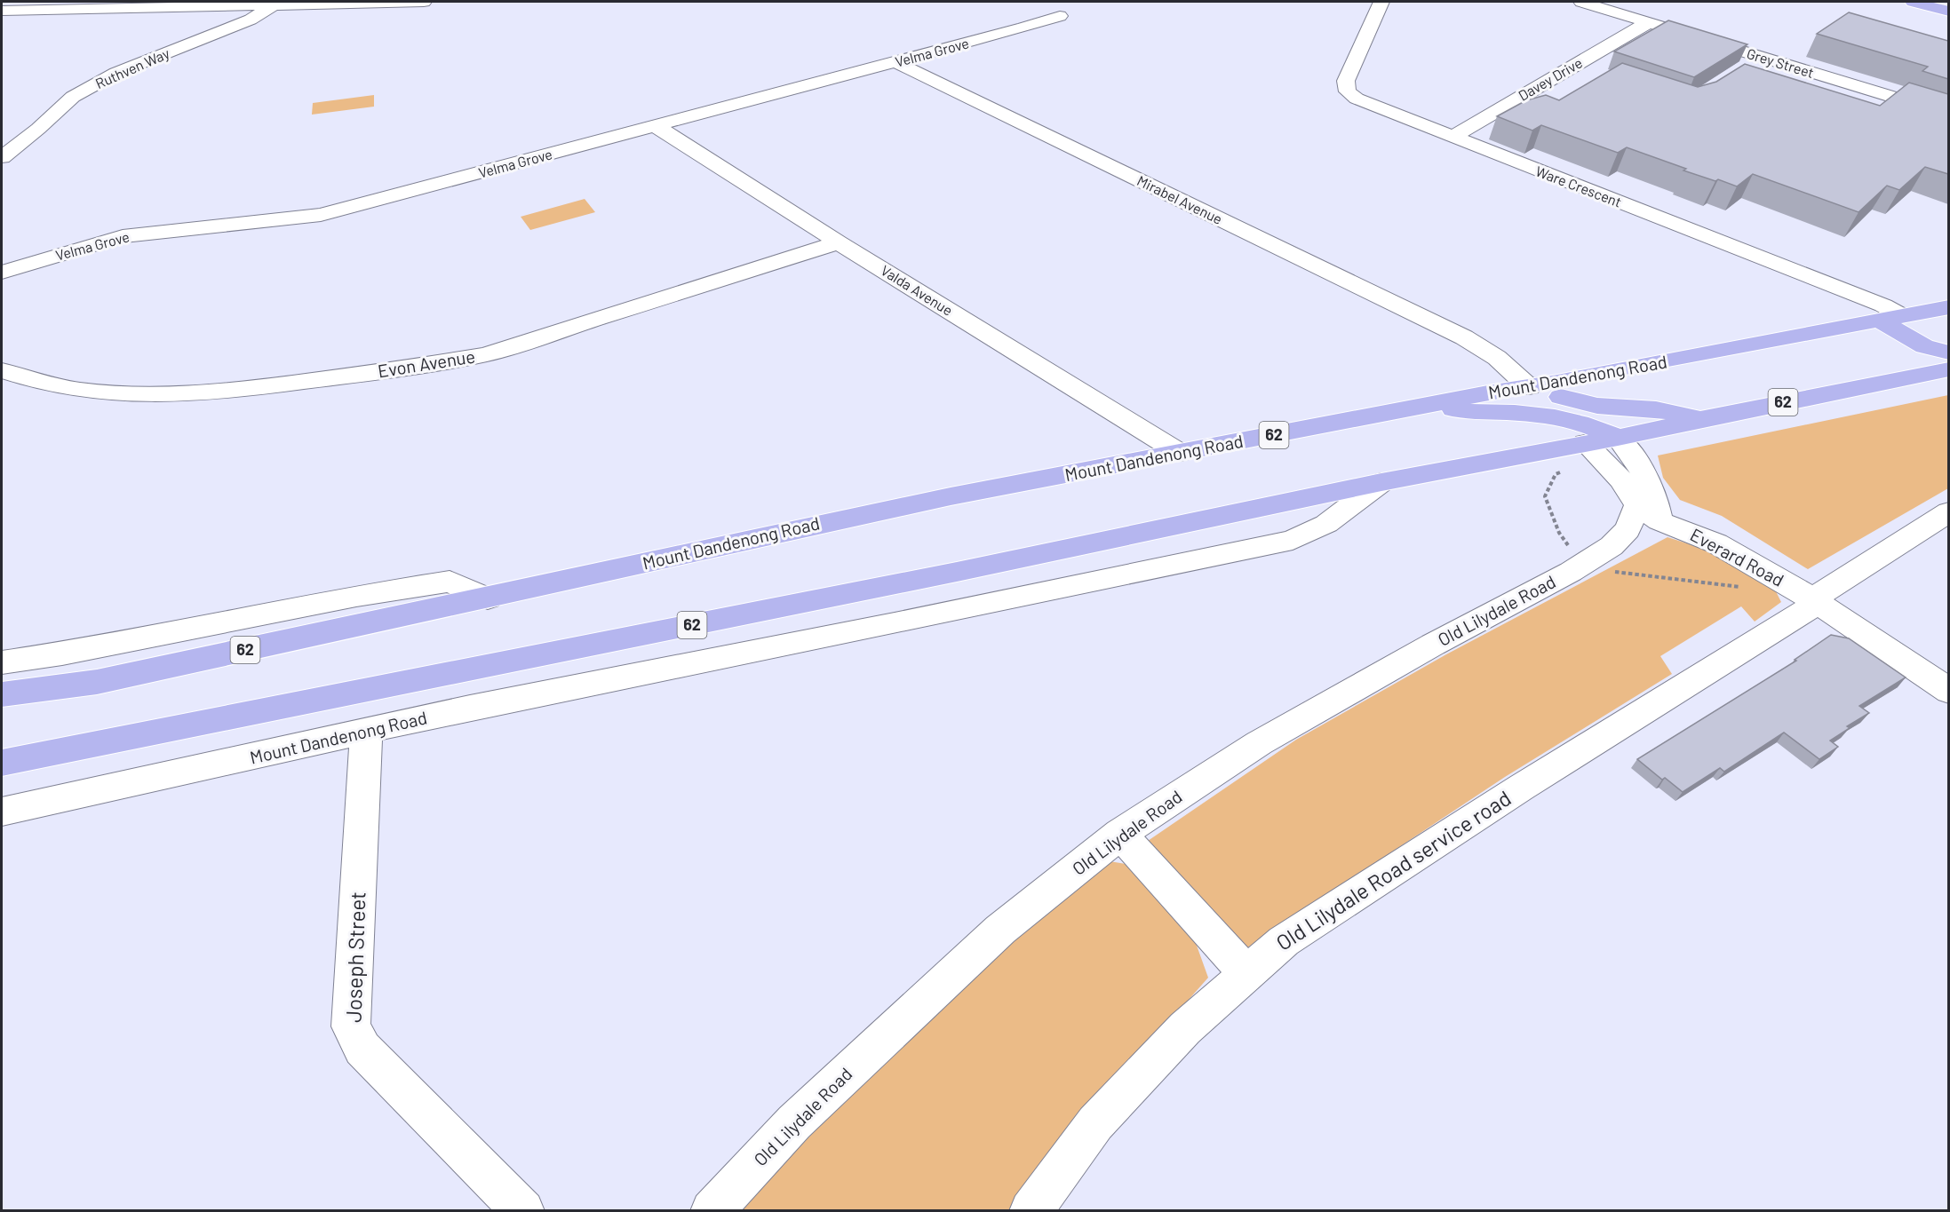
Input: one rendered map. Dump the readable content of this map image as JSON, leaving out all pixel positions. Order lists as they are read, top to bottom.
{
  "streets": {
    "main road": ["Mount Dandenong Road", "62"],
    "street": [
      "Velma Grove",
      "Grey Street",
      "Ruthven Way",
      "Davey Drive",
      "Ware Crescent",
      "Mirabel Avenue",
      "Valda Avenue",
      "Evon Avenue",
      "Everard Road",
      "Old Lilydale Road",
      "Old Lilydale Road service road",
      "Joseph Street"
    ]
  },
  "crossings": [
    ["Velma Grove", "Mirabel Avenue"],
    ["Velma Grove", "Valda Avenue"],
    ["Grey Street", "Davey Drive"],
    ["Davey Drive", "Ware Crescent"],
    ["Ware Crescent", "Mount Dandenong Road"],
    ["Mirabel Avenue", "Mount Dandenong Road"],
    ["Valda Avenue", "Evon Avenue"],
    ["Valda Avenue", "Mount Dandenong Road"],
    ["Mount Dandenong Road", "Joseph Street"],
    ["Everard Road", "Old Lilydale Road"],
    ["Everard Road", "Old Lilydale Road service road"]
  ]
}
